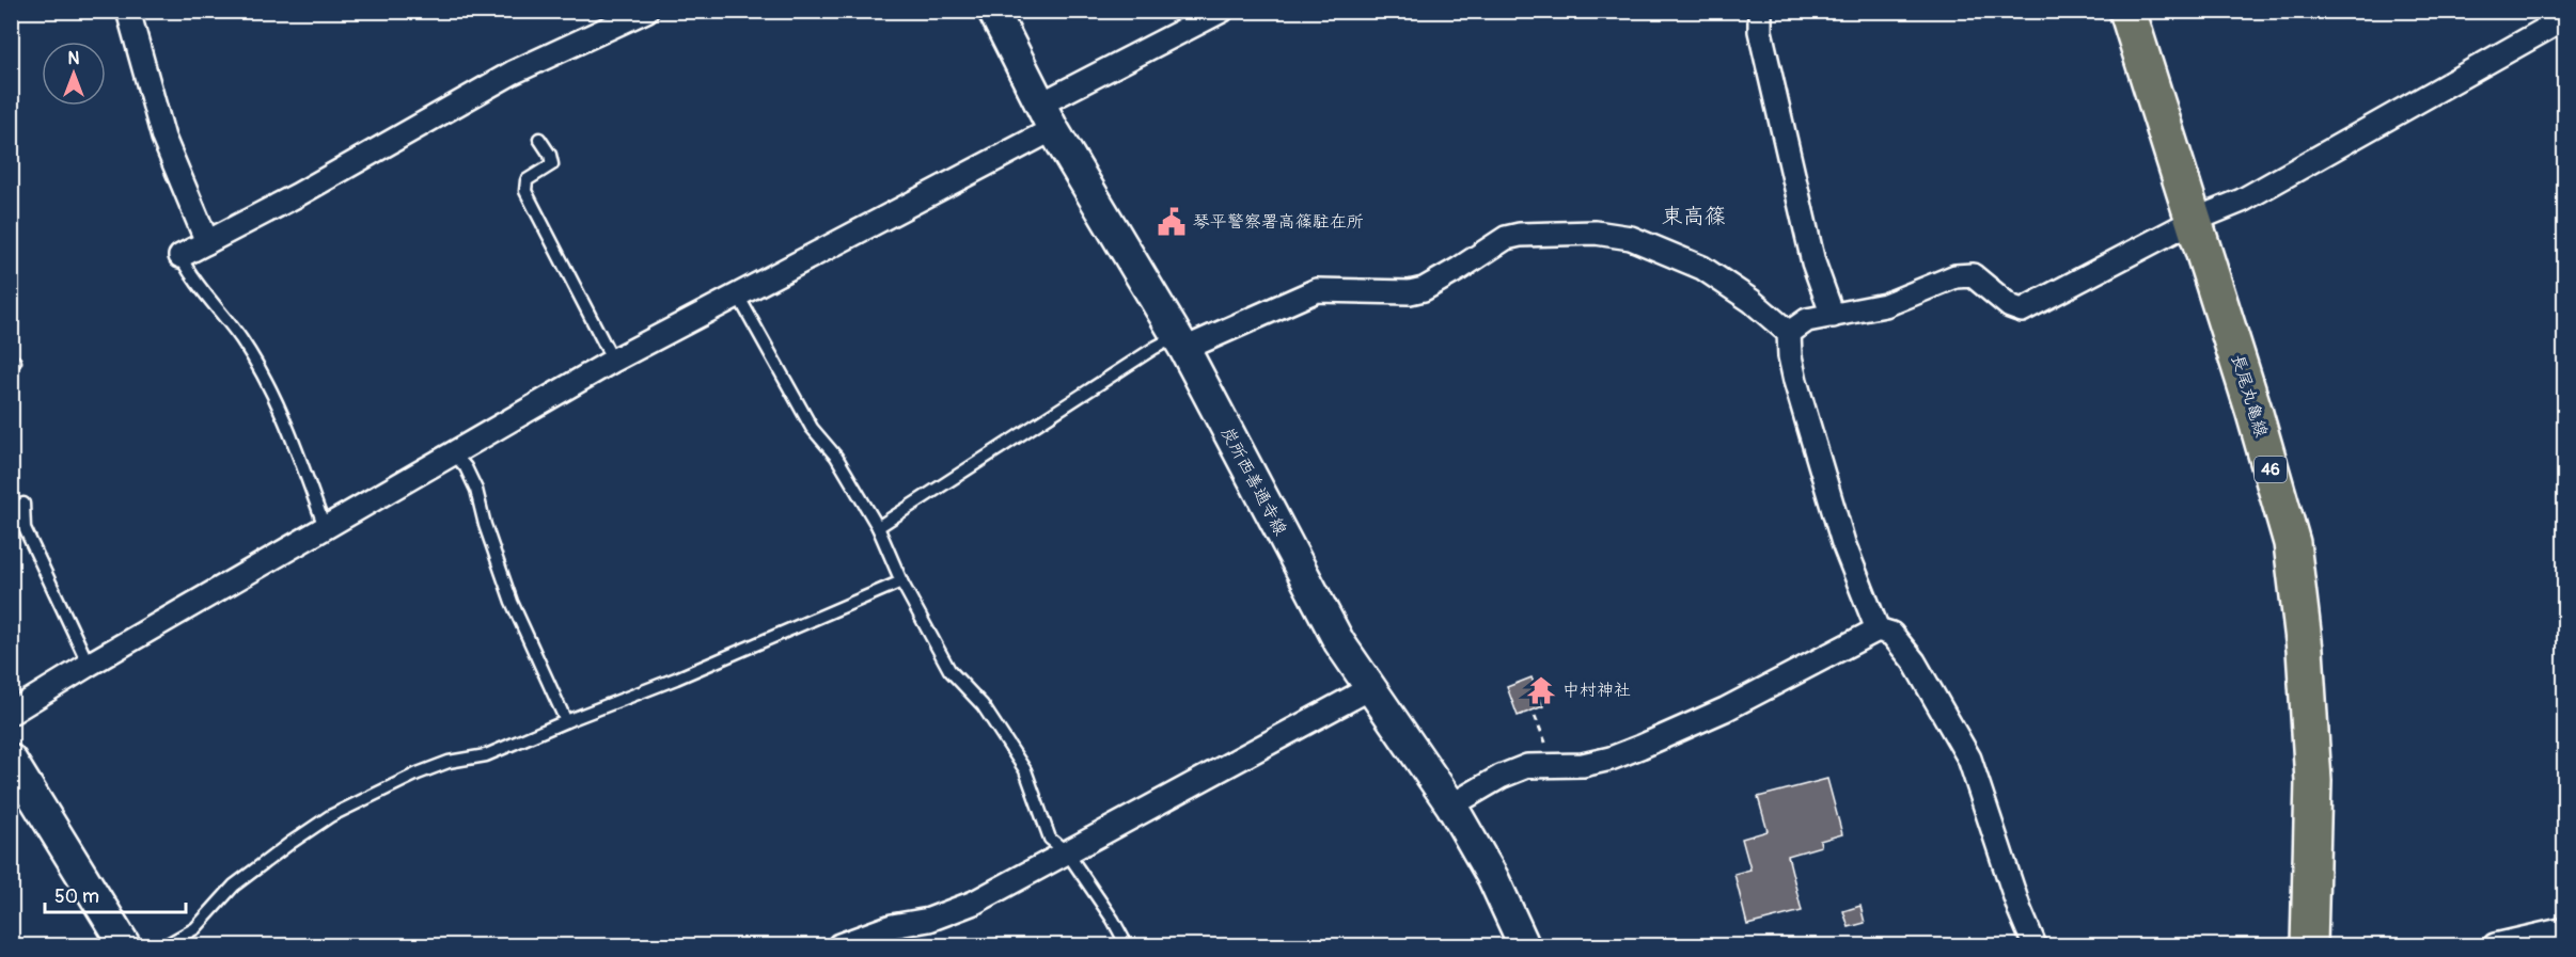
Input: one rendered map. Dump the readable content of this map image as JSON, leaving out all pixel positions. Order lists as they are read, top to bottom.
{
  "streets": {
    "main road": ["長尾丸亀線", "46", "炭所西善通寺線"]
  },
  "districts": ["東高篠"],
  "places": {
    "public building": ["琴平警察署高篠駐在所"],
    "temple": ["中村神社"]
  },
  "scale_bar": "50 m",
  "north": "top"
}
